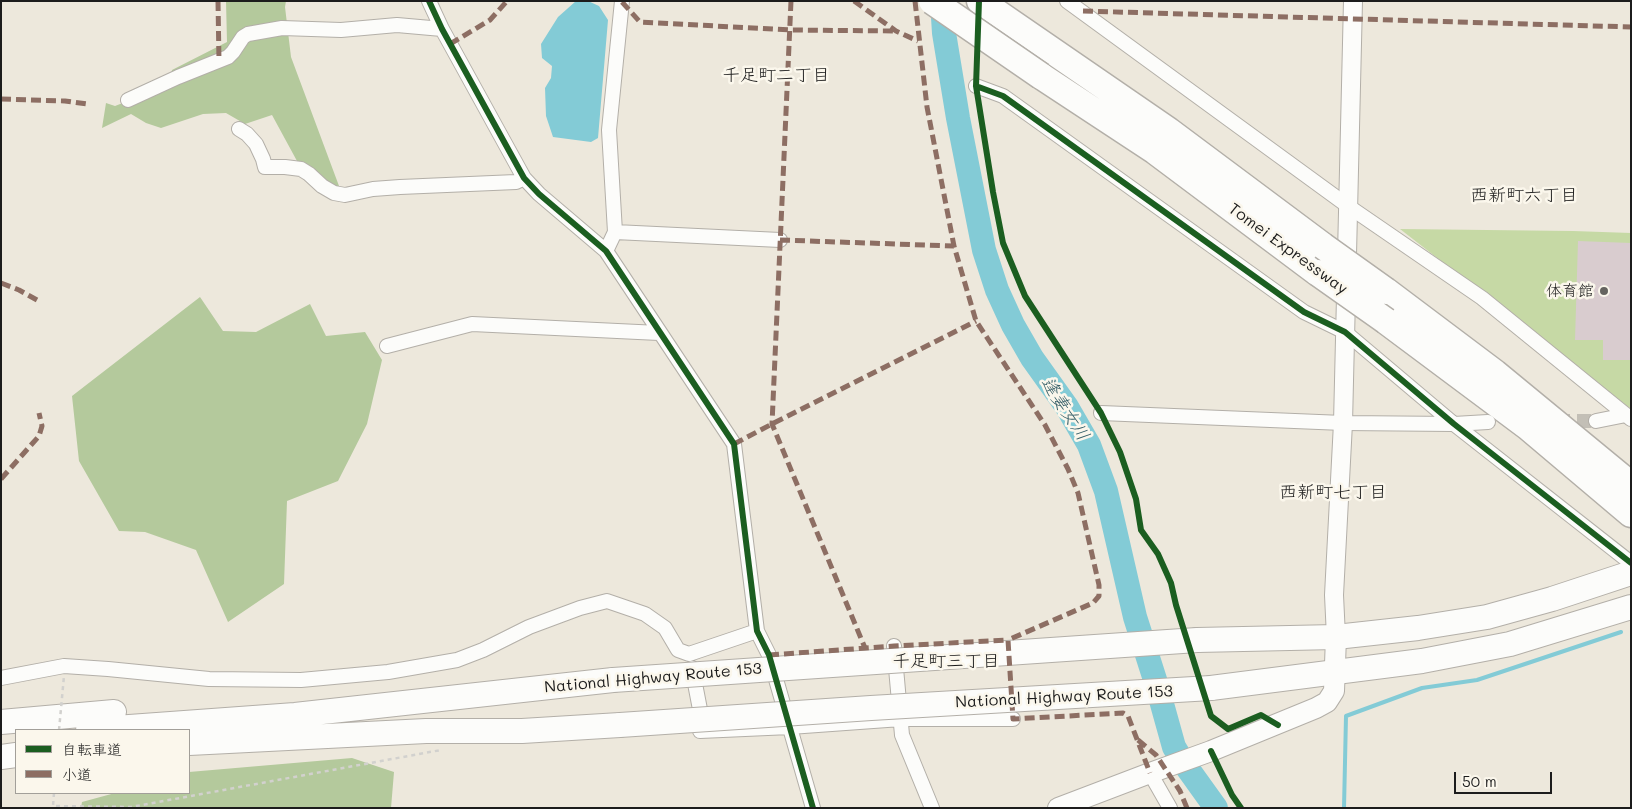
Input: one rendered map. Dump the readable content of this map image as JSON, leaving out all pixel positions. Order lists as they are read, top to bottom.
{
  "streets": {
    "highway": ["Tomei Expressway", "National Highway Route 153"]
  },
  "districts": [
    "千足町二丁目",
    "西新町六丁目",
    "西新町七丁目",
    "千足町三丁目"
  ],
  "water": ["逢妻女川"],
  "places": ["体育館"],
  "legend": ["自転車道", "小道"],
  "scale_bar": "50 m"
}
